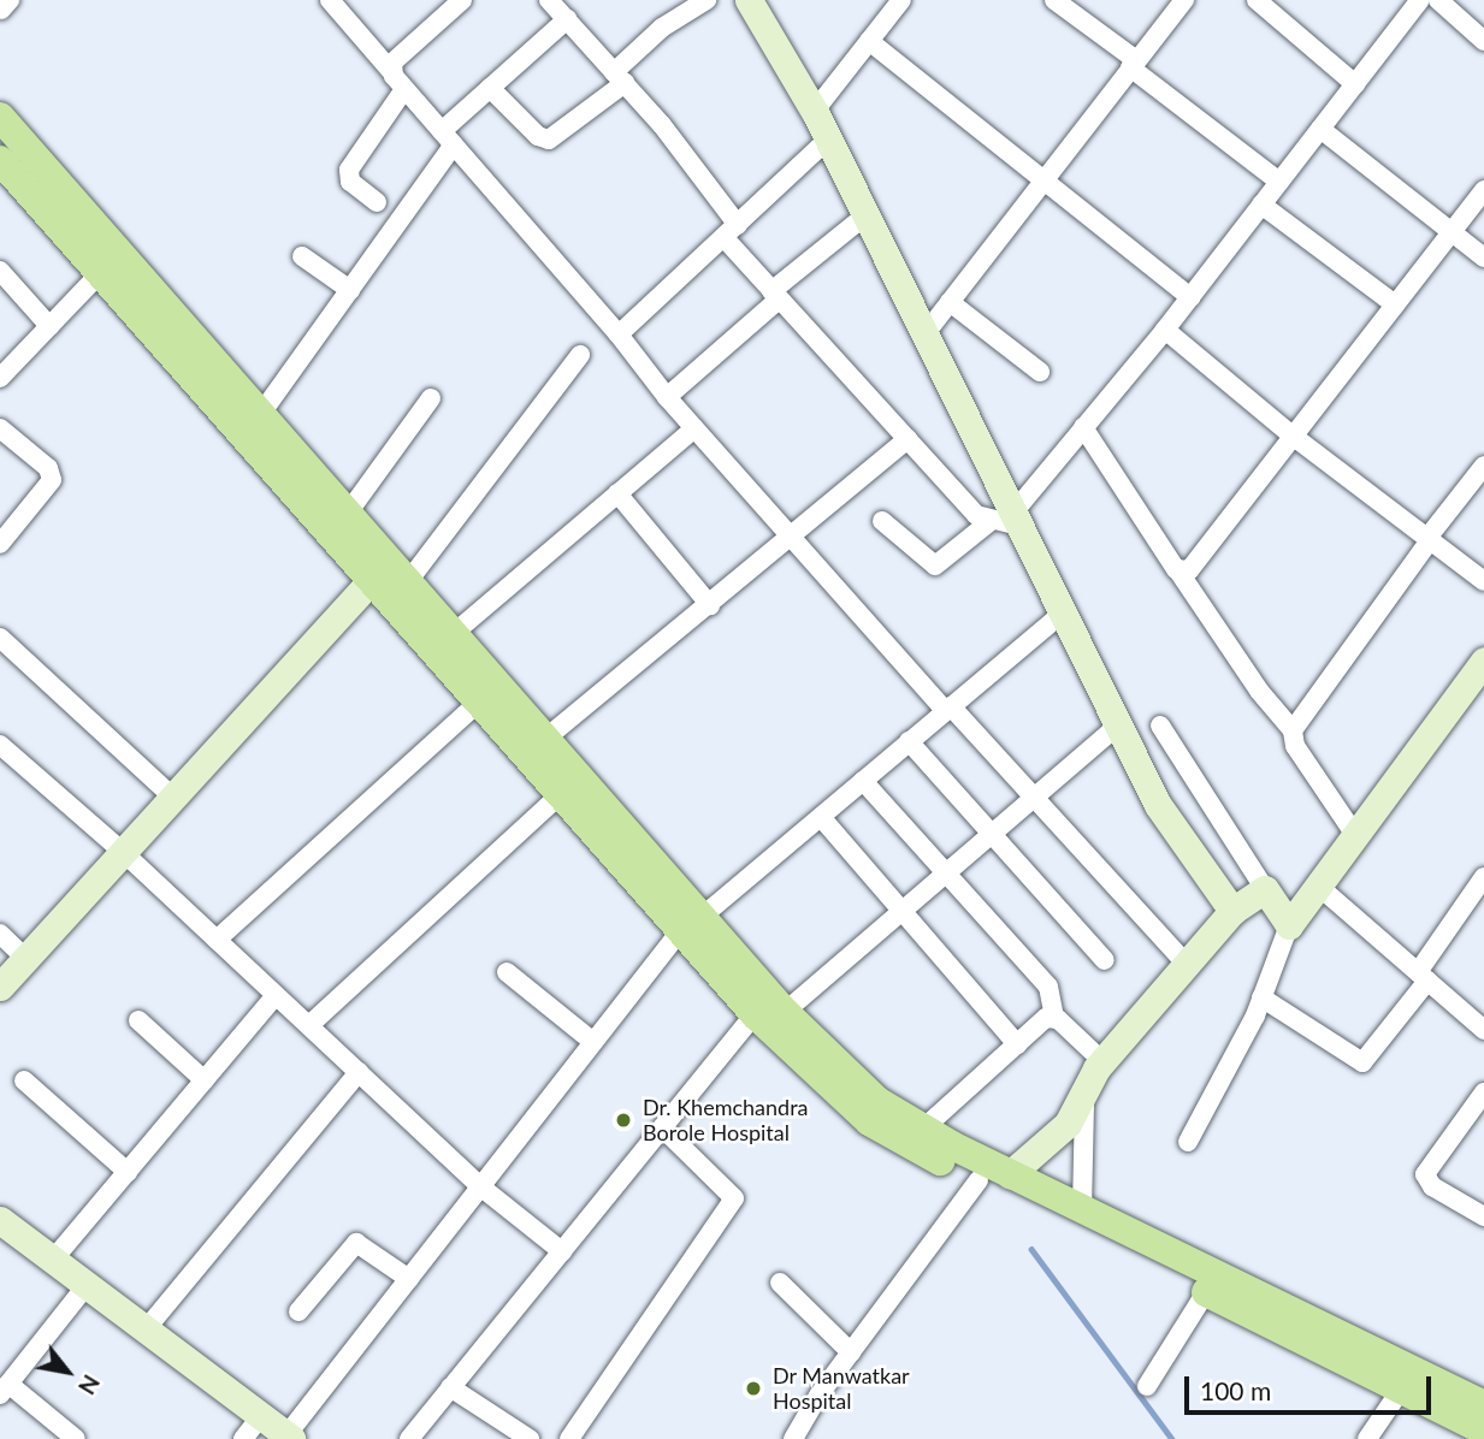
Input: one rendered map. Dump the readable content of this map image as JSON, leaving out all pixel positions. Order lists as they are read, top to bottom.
{
  "places": ["Dr. Khemchandra Borole Hospital", "Dr Manwatkar Hospital"],
  "scale_bar": "100 m",
  "north": "bottom right"
}
